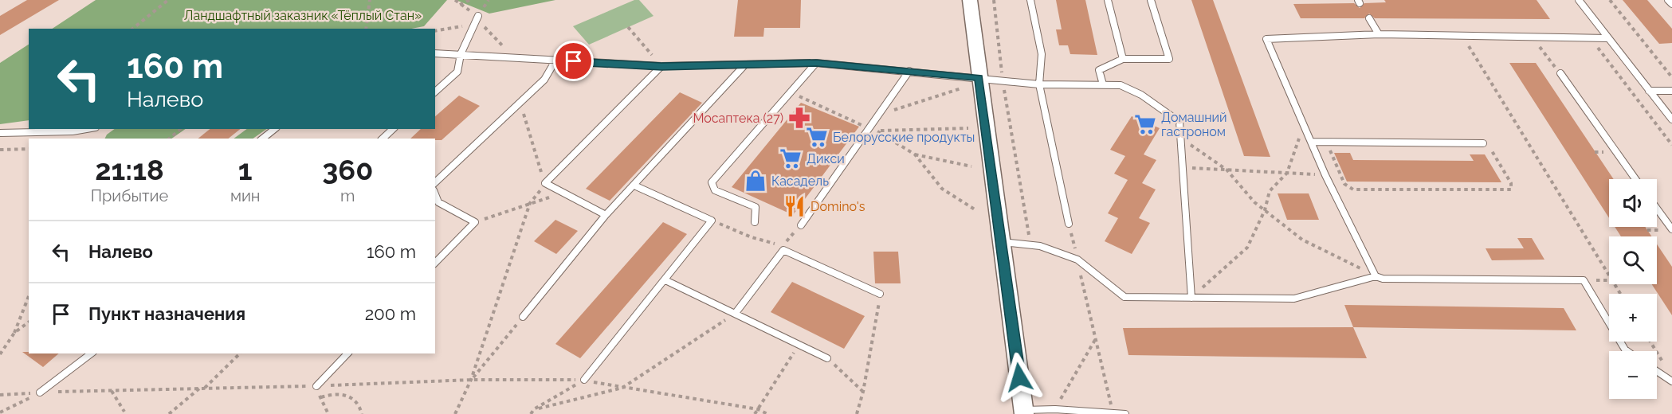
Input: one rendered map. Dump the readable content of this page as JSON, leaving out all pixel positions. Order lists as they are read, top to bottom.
{
  "parks": ["Ландшафтный заказник «Тёплый Стан»"],
  "places": {
    "pharmacy": ["Мосаптека (27)"],
    "supermarket": ["Домашний гастроном", "Белорусские продукты", "Дикси"],
    "shop": ["Касадель"],
    "restaurant": ["Domino's"]
  },
  "page": {
    "turn": ["160 m", "Налево"],
    "eta": [
      "21:18",
      "Прибытие",
      "1",
      "мин",
      "360",
      "m"
    ],
    "map_buttons": ["+", "−"],
    "list": [
      {
        "name": "Налево",
        "value": "160 m"
      },
      {
        "name": "Пункт назначения",
        "value": "200 m"
      }
    ]
  }
}
